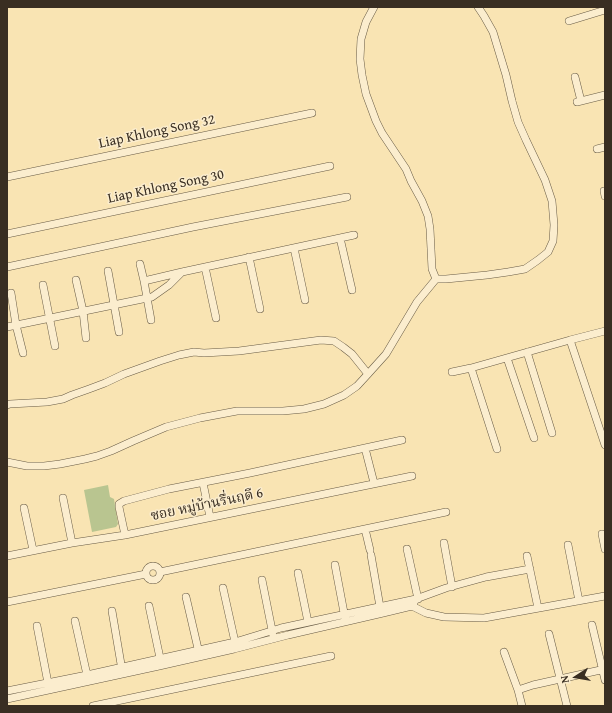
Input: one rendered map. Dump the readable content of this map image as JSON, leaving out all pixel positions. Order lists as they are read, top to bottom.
{
  "streets": {
    "street": ["Liap Khlong Song 32", "Liap Khlong Song 30", "ซอย หมู่บ้านรื่นฤดี 6"]
  },
  "north": "left"
}
